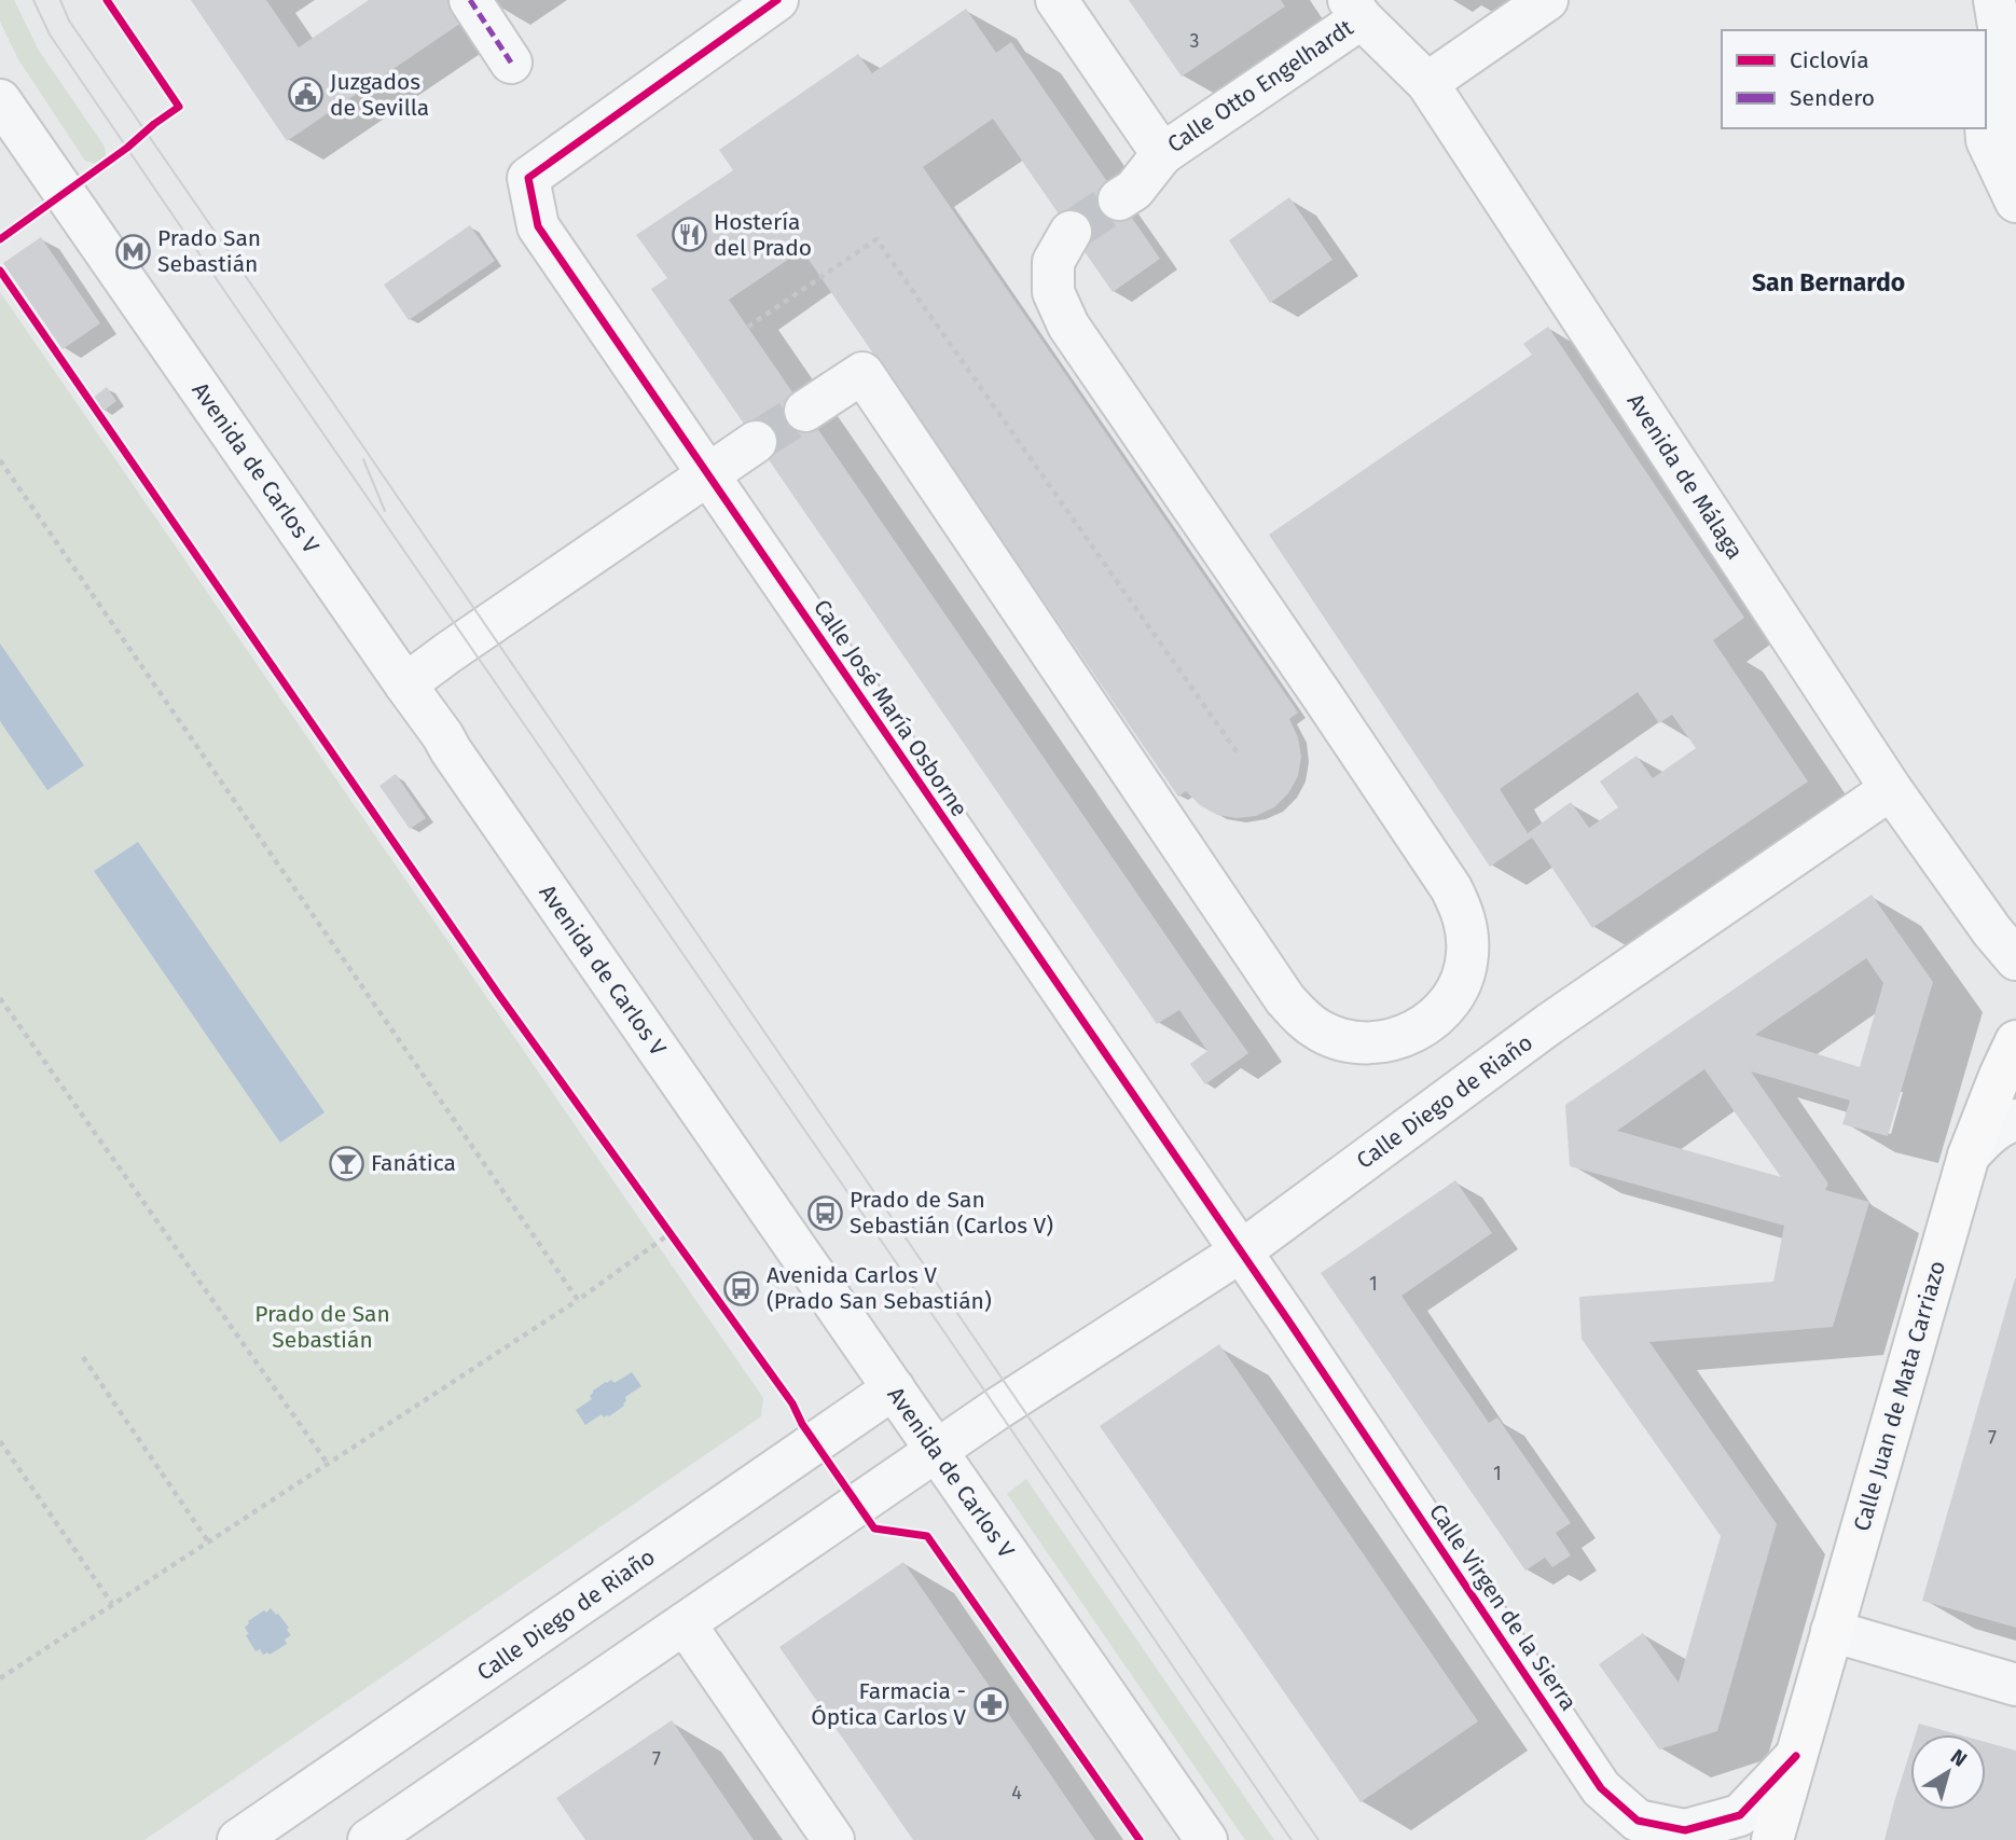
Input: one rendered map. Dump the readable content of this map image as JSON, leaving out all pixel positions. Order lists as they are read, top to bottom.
{
  "streets": {
    "main road": ["Calle Juan de Mata Carriazo"],
    "street": [
      "Calle Otto Engelhardt",
      "Avenida de Carlos V",
      "Avenida de Málaga",
      "Calle José María Osborne",
      "Calle Diego de Riaño",
      "Calle Virgen de la Sierra"
    ]
  },
  "crossings": [
    ["Calle Otto Engelhardt", "Avenida de Málaga"],
    ["Avenida de Carlos V", "Calle Diego de Riaño"],
    ["Avenida de Málaga", "Calle Diego de Riaño"],
    ["Calle José María Osborne", "Calle Diego de Riaño"],
    ["Calle José María Osborne", "Calle Virgen de la Sierra"],
    ["Calle Diego de Riaño", "Calle Virgen de la Sierra"],
    ["Calle Juan de Mata Carriazo", "Calle Virgen de la Sierra"]
  ],
  "districts": ["San Bernardo"],
  "parks": ["Prado de San Sebastián"],
  "places": {
    "public building": ["Juzgados de Sevilla"],
    "restaurant": ["Hostería del Prado"],
    "metro station": ["Prado San Sebastián"],
    "bar": ["Fanática"],
    "bus stop": ["Prado de San Sebastián (Carlos V)", "Avenida Carlos V (Prado San Sebastián)"],
    "pharmacy": ["Farmacia - Óptica Carlos V"]
  },
  "house_numbers": [
    "3",
    "1",
    "7",
    "1",
    "7",
    "4"
  ],
  "legend": ["Ciclovía", "Sendero"],
  "north": "top right"
}
